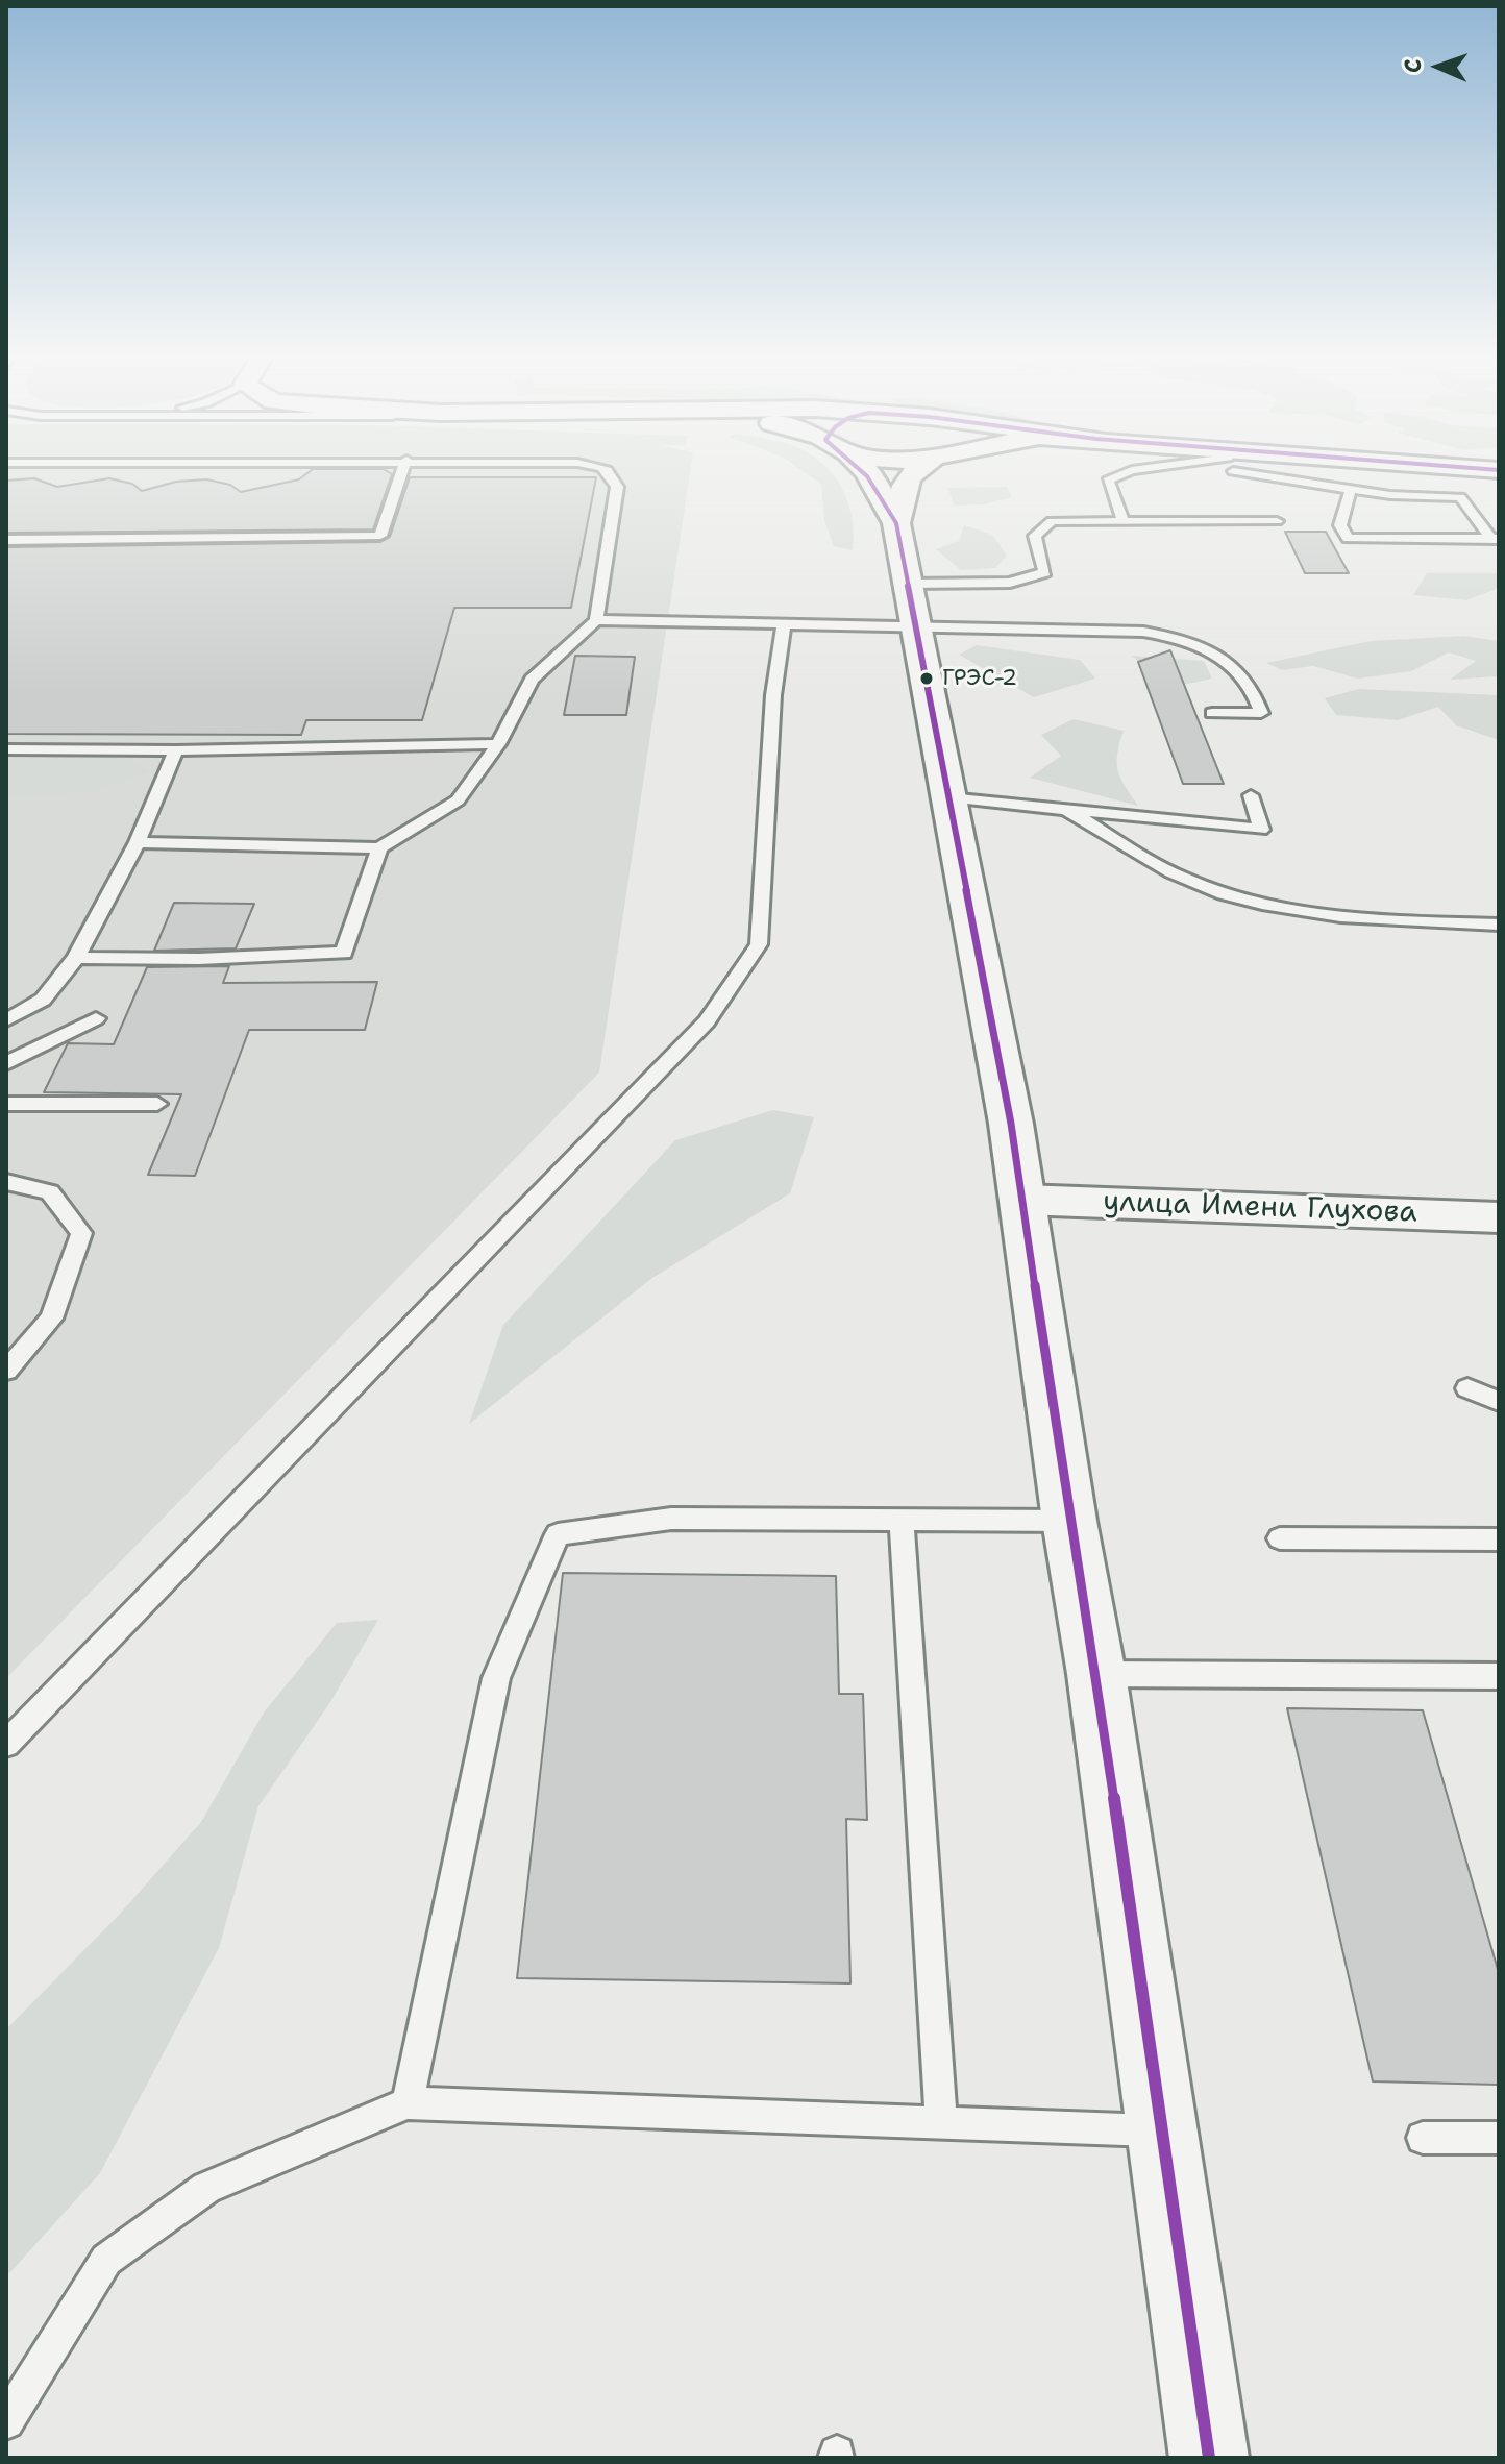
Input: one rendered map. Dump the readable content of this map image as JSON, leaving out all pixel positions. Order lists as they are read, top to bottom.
{
  "streets": {
    "street": ["улица Имени Глухова"]
  },
  "places": ["ГРЭС-2"],
  "north": "left"
}
